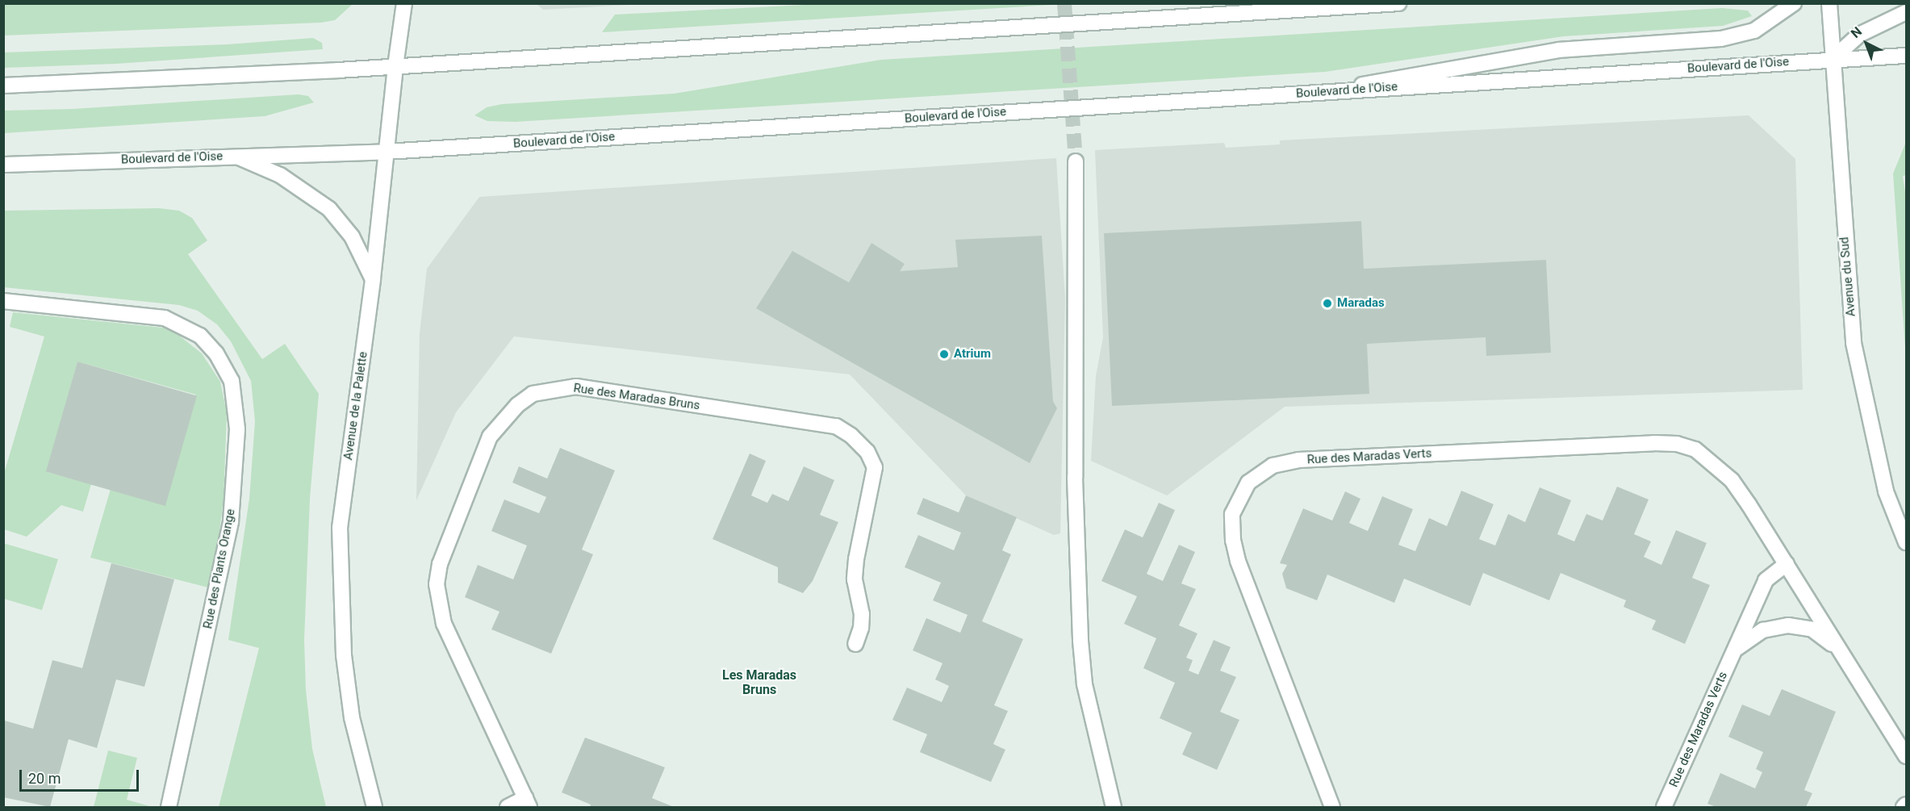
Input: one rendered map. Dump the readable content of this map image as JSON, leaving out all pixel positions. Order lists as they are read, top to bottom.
{
  "streets": {
    "main road": [
      "Boulevard de l'Oise",
      "Avenue du Sud",
      "Rue des Maradas Bruns",
      "Avenue de la Palette",
      "Rue des Maradas Verts",
      "Rue des Plants Orange"
    ]
  },
  "crossings": [
    ["Boulevard de l'Oise", "Avenue du Sud"],
    ["Boulevard de l'Oise", "Avenue de la Palette"]
  ],
  "districts": ["Les Maradas Bruns"],
  "places": ["Maradas", "Atrium"],
  "scale_bar": "20 m",
  "north": "top left"
}
